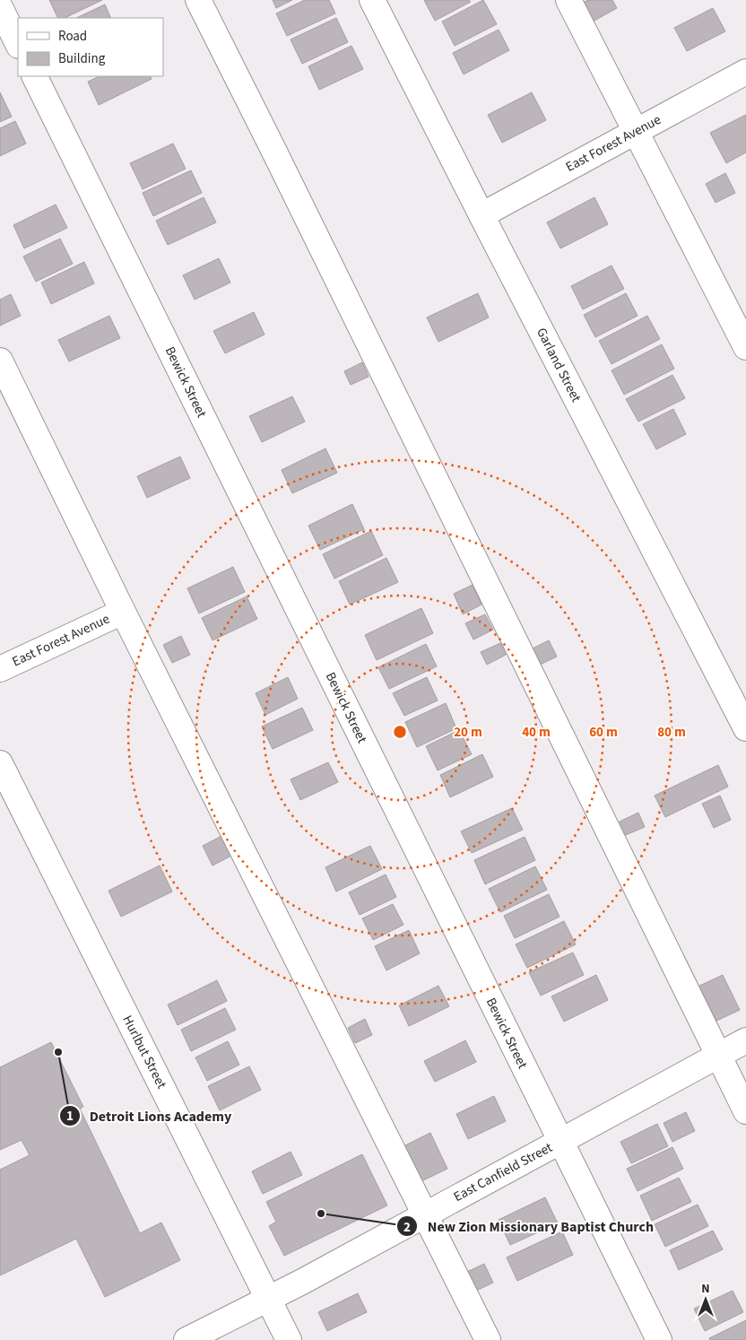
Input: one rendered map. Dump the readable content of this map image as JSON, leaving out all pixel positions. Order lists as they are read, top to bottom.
{
  "streets": {
    "street": [
      "East Forest Avenue",
      "Garland Street",
      "Bewick Street",
      "Hurlbut Street",
      "East Canfield Street"
    ]
  },
  "crossings": [
    ["East Forest Avenue", "Garland Street"],
    ["Bewick Street", "East Canfield Street"],
    ["Hurlbut Street", "East Canfield Street"]
  ],
  "places": ["Detroit Lions Academy", "New Zion Missionary Baptist Church"],
  "legend": ["Road", "Building"],
  "north": "top",
  "rings": [
    "20 m",
    "40 m",
    "60 m",
    "80 m"
  ]
}
